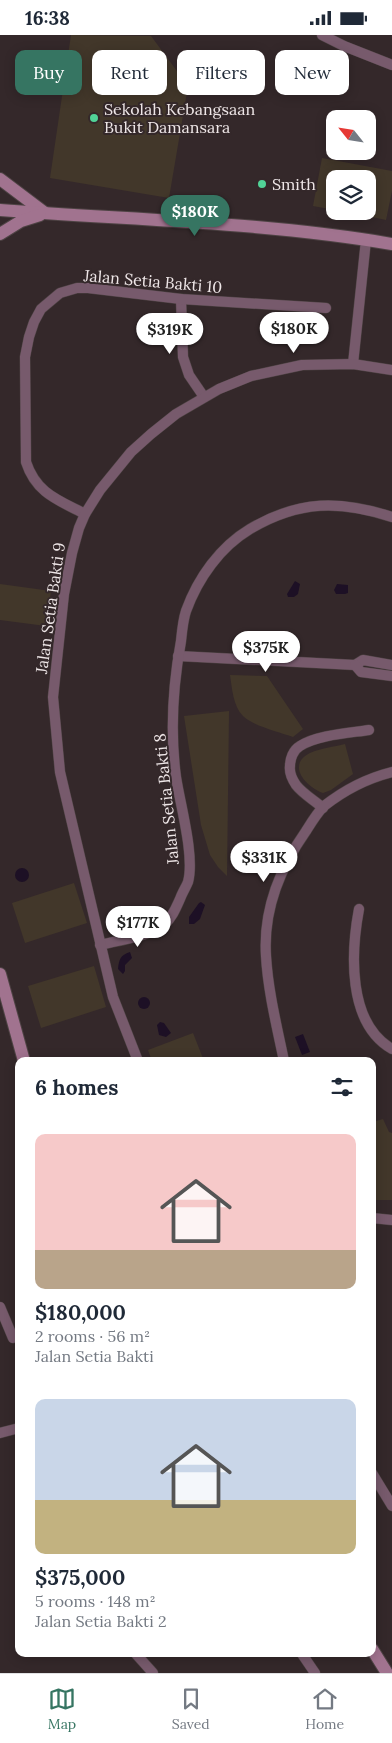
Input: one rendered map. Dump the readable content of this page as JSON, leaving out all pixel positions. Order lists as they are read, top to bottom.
{
  "streets": {
    "street": ["Jalan Setia Bakti 10", "Jalan Setia Bakti 9", "Jalan Setia Bakti 8"]
  },
  "crossings": [
    ["Jalan Setia Bakti 10", "Jalan Setia Bakti 9"],
    ["Jalan Setia Bakti 9", "Jalan Setia Bakti 8"]
  ],
  "places": ["Sekolah Kebangsaan Bukit Damansara", "Smith"],
  "north": "top left",
  "page": {
    "status": "16:38",
    "chip": [
      "Buy",
      "Rent",
      "Filters",
      "New"
    ],
    "price": [
      "$180K",
      "$180K",
      "$319K",
      "$375K",
      "$331K",
      "$177K"
    ],
    "heading": "6 homes",
    "list": [
      {
        "name": "$180,000",
        "note": "2 rooms · 56 m² · Jalan Setia Bakti"
      },
      {
        "name": "$375,000",
        "note": "5 rooms · 148 m² · Jalan Setia Bakti 2"
      }
    ],
    "tabs": ["Map", "Saved", "Home"]
  }
}
